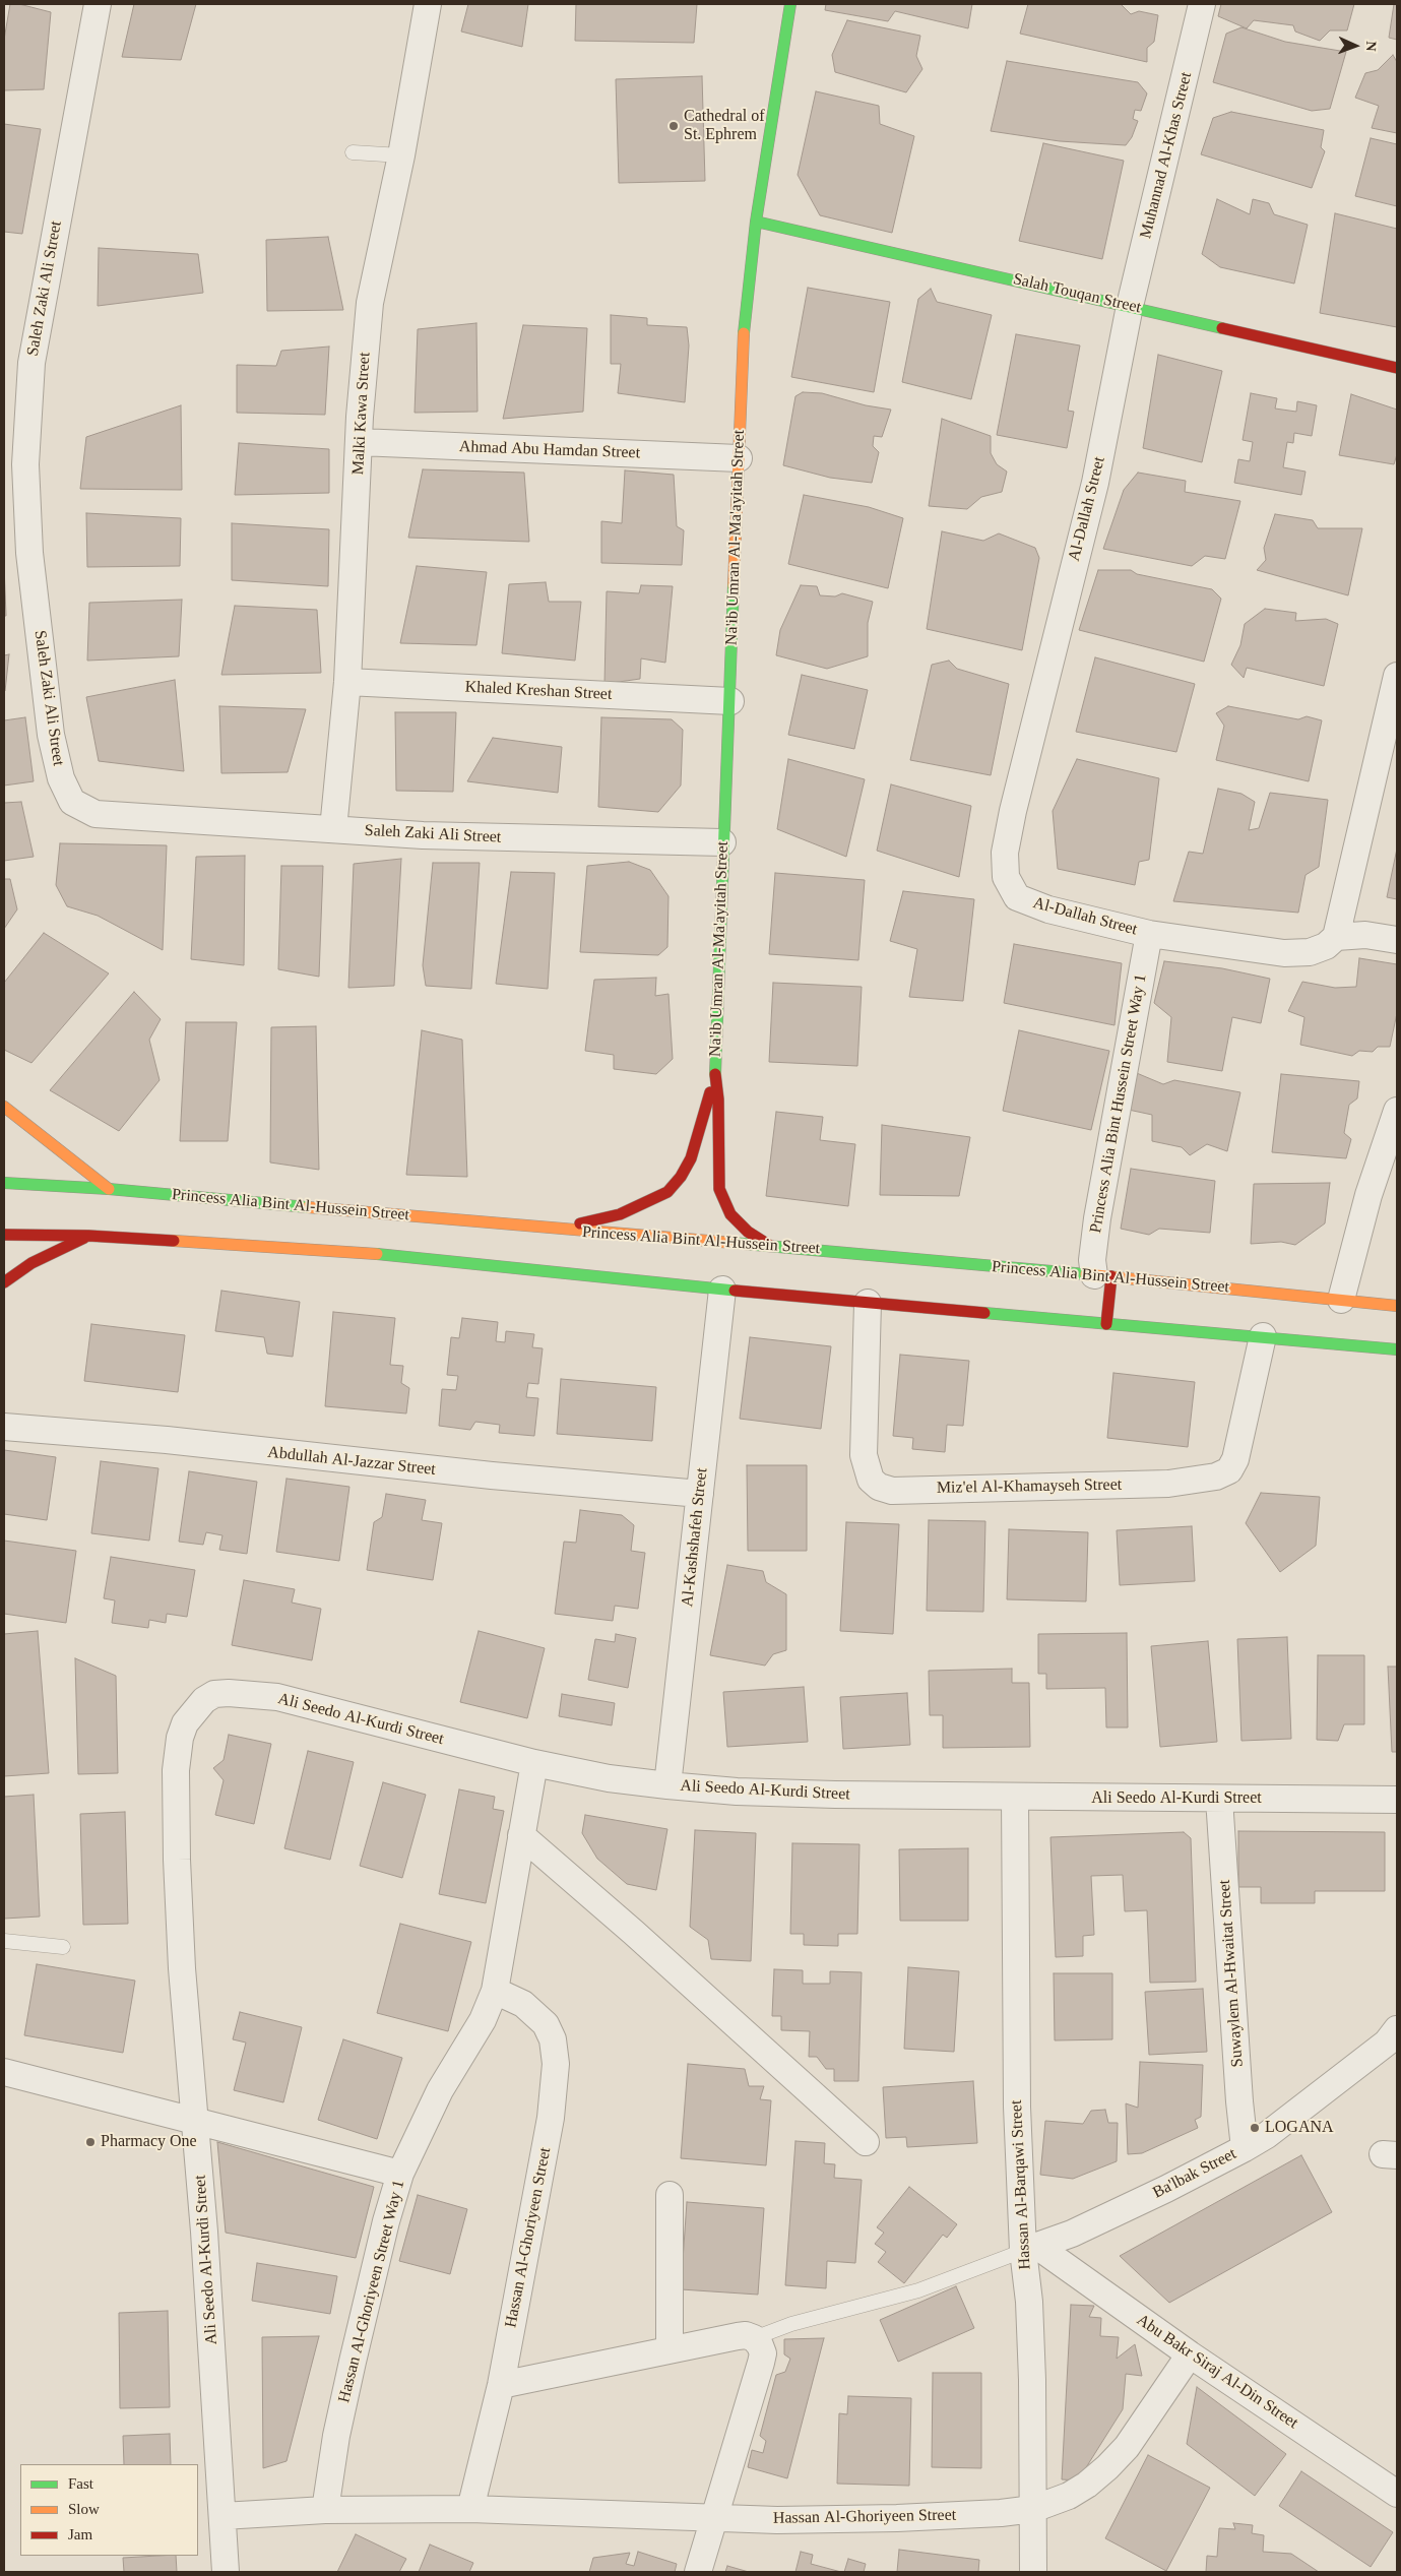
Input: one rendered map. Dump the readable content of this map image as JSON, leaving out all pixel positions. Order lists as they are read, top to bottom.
{
  "streets": {
    "main road": ["Salah Touqan Street", "Na'ib Umran Al-Ma'ayitah Street", "Princess Alia Bint Al-Hussein Street"],
    "street": [
      "Muhannad Al-Khas Street",
      "Saleh Zaki Ali Street",
      "Malki Kawa Street",
      "Ahmad Abu Hamdan Street",
      "Al-Dallah Street",
      "Khaled Kreshan Street",
      "Princess Alia Bint Hussein Street Way 1",
      "Abdullah Al-Jazzar Street",
      "Miz'el Al-Khamayseh Street",
      "Al-Kashshafeh Street",
      "Ali Seedo Al-Kurdi Street",
      "Suwaylem Al-Hwaitat Street",
      "Ba'lbak Street",
      "Hassan Al-Barqawi Street",
      "Hassan Al-Ghoriyeen Street",
      "Hassan Al-Ghoriyeen Street Way 1",
      "Abu Bakr Siraj Al-Din Street"
    ]
  },
  "crossings": [
    ["Muhannad Al-Khas Street", "Salah Touqan Street"],
    ["Muhannad Al-Khas Street", "Al-Dallah Street"],
    ["Saleh Zaki Ali Street", "Malki Kawa Street"],
    ["Saleh Zaki Ali Street", "Na'ib Umran Al-Ma'ayitah Street"],
    ["Salah Touqan Street", "Al-Dallah Street"],
    ["Salah Touqan Street", "Na'ib Umran Al-Ma'ayitah Street"],
    ["Malki Kawa Street", "Ahmad Abu Hamdan Street"],
    ["Malki Kawa Street", "Khaled Kreshan Street"],
    ["Ahmad Abu Hamdan Street", "Na'ib Umran Al-Ma'ayitah Street"],
    ["Al-Dallah Street", "Princess Alia Bint Hussein Street Way 1"],
    ["Na'ib Umran Al-Ma'ayitah Street", "Khaled Kreshan Street"],
    ["Na'ib Umran Al-Ma'ayitah Street", "Princess Alia Bint Al-Hussein Street"],
    ["Princess Alia Bint Hussein Street Way 1", "Princess Alia Bint Al-Hussein Street"],
    ["Abdullah Al-Jazzar Street", "Al-Kashshafeh Street"],
    ["Al-Kashshafeh Street", "Ali Seedo Al-Kurdi Street"],
    ["Ali Seedo Al-Kurdi Street", "Suwaylem Al-Hwaitat Street"],
    ["Ali Seedo Al-Kurdi Street", "Hassan Al-Barqawi Street"],
    ["Ali Seedo Al-Kurdi Street", "Hassan Al-Ghoriyeen Street"],
    ["Ali Seedo Al-Kurdi Street", "Hassan Al-Ghoriyeen Street Way 1"],
    ["Suwaylem Al-Hwaitat Street", "Ba'lbak Street"],
    ["Ba'lbak Street", "Hassan Al-Barqawi Street"],
    ["Ba'lbak Street", "Abu Bakr Siraj Al-Din Street"],
    ["Hassan Al-Barqawi Street", "Hassan Al-Ghoriyeen Street"],
    ["Hassan Al-Barqawi Street", "Abu Bakr Siraj Al-Din Street"],
    ["Hassan Al-Ghoriyeen Street", "Hassan Al-Ghoriyeen Street Way 1"],
    ["Hassan Al-Ghoriyeen Street", "Abu Bakr Siraj Al-Din Street"]
  ],
  "places": ["Cathedral of St. Ephrem", "LOGANA", "Pharmacy One"],
  "legend": ["Fast", "Slow", "Jam"],
  "north": "right"
}
